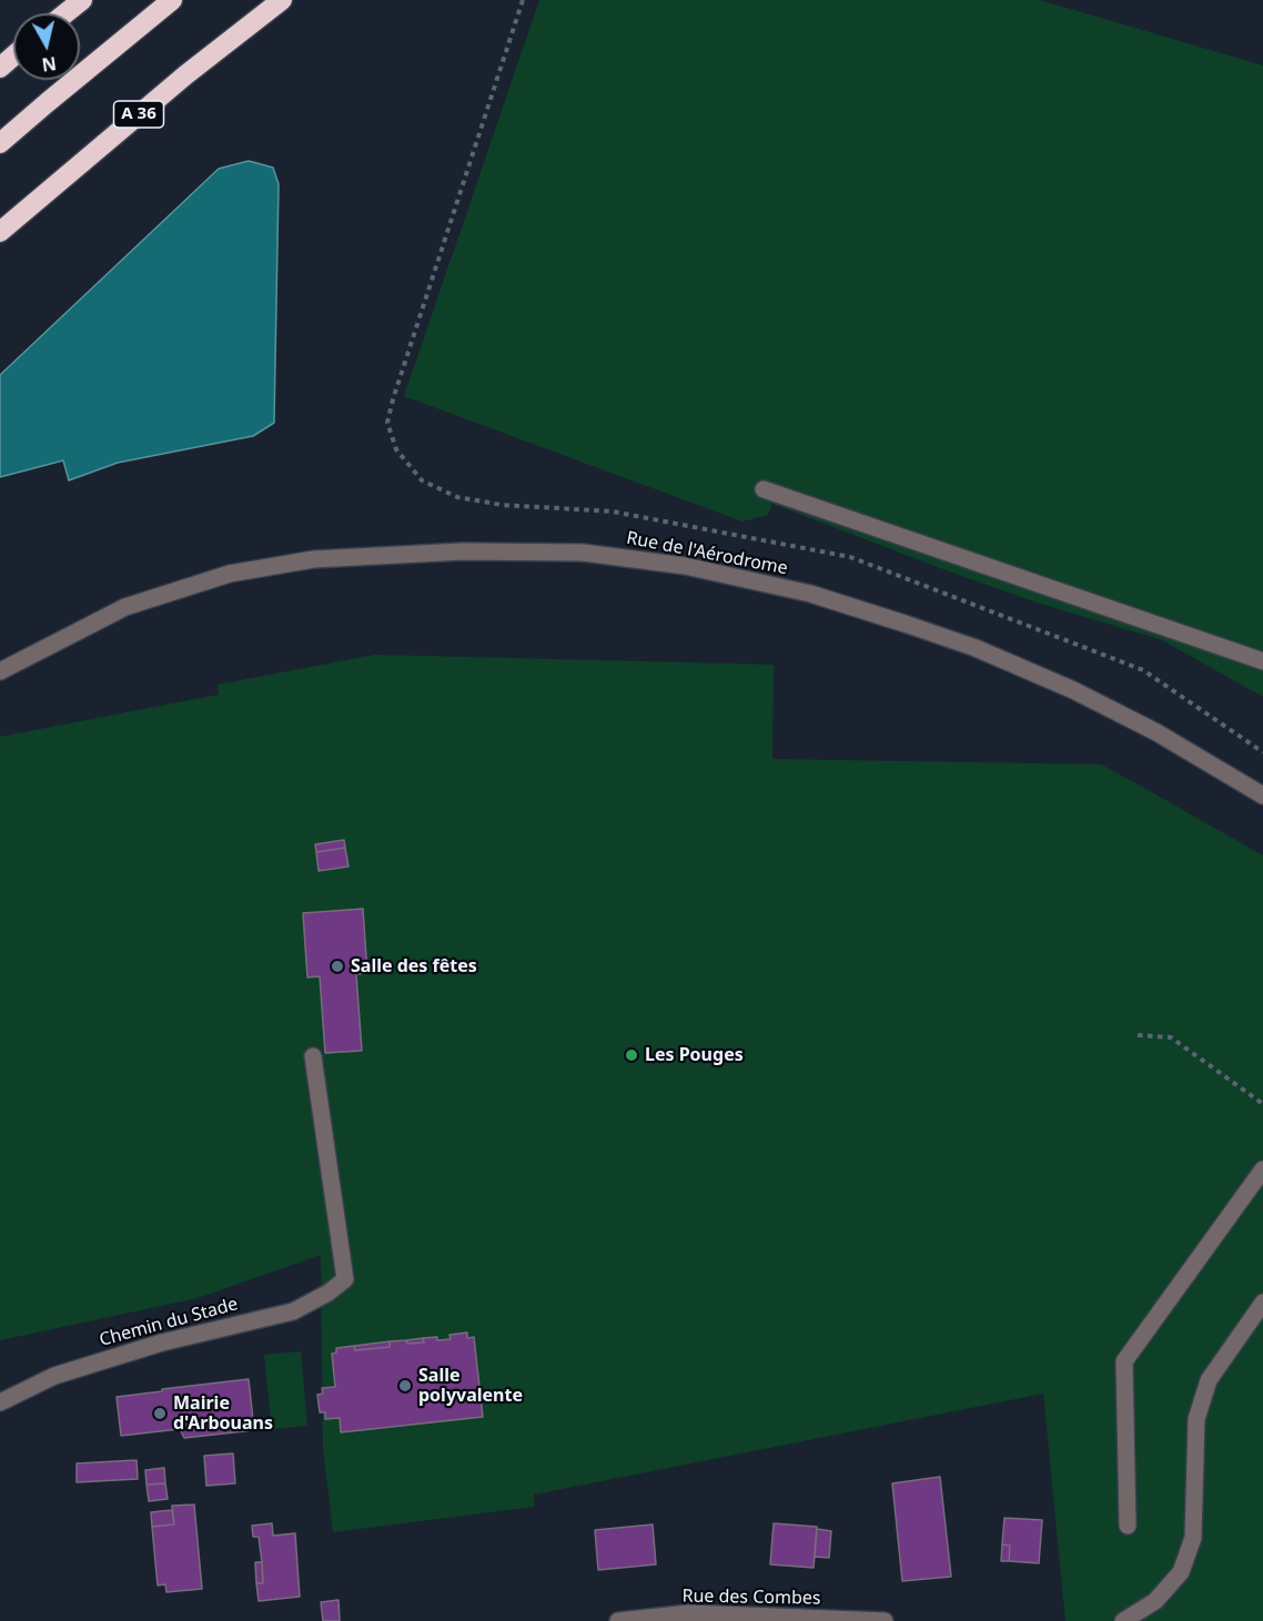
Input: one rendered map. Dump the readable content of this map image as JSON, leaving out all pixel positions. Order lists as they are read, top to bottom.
{
  "streets": {
    "highway": ["A 36"],
    "street": ["Rue de l'Aérodrome", "Chemin du Stade", "Rue des Combes"]
  },
  "places": [
    "Salle des fêtes",
    "Les Pouges",
    "Salle polyvalente",
    "Mairie d'Arbouans"
  ],
  "north": "bottom"
}
